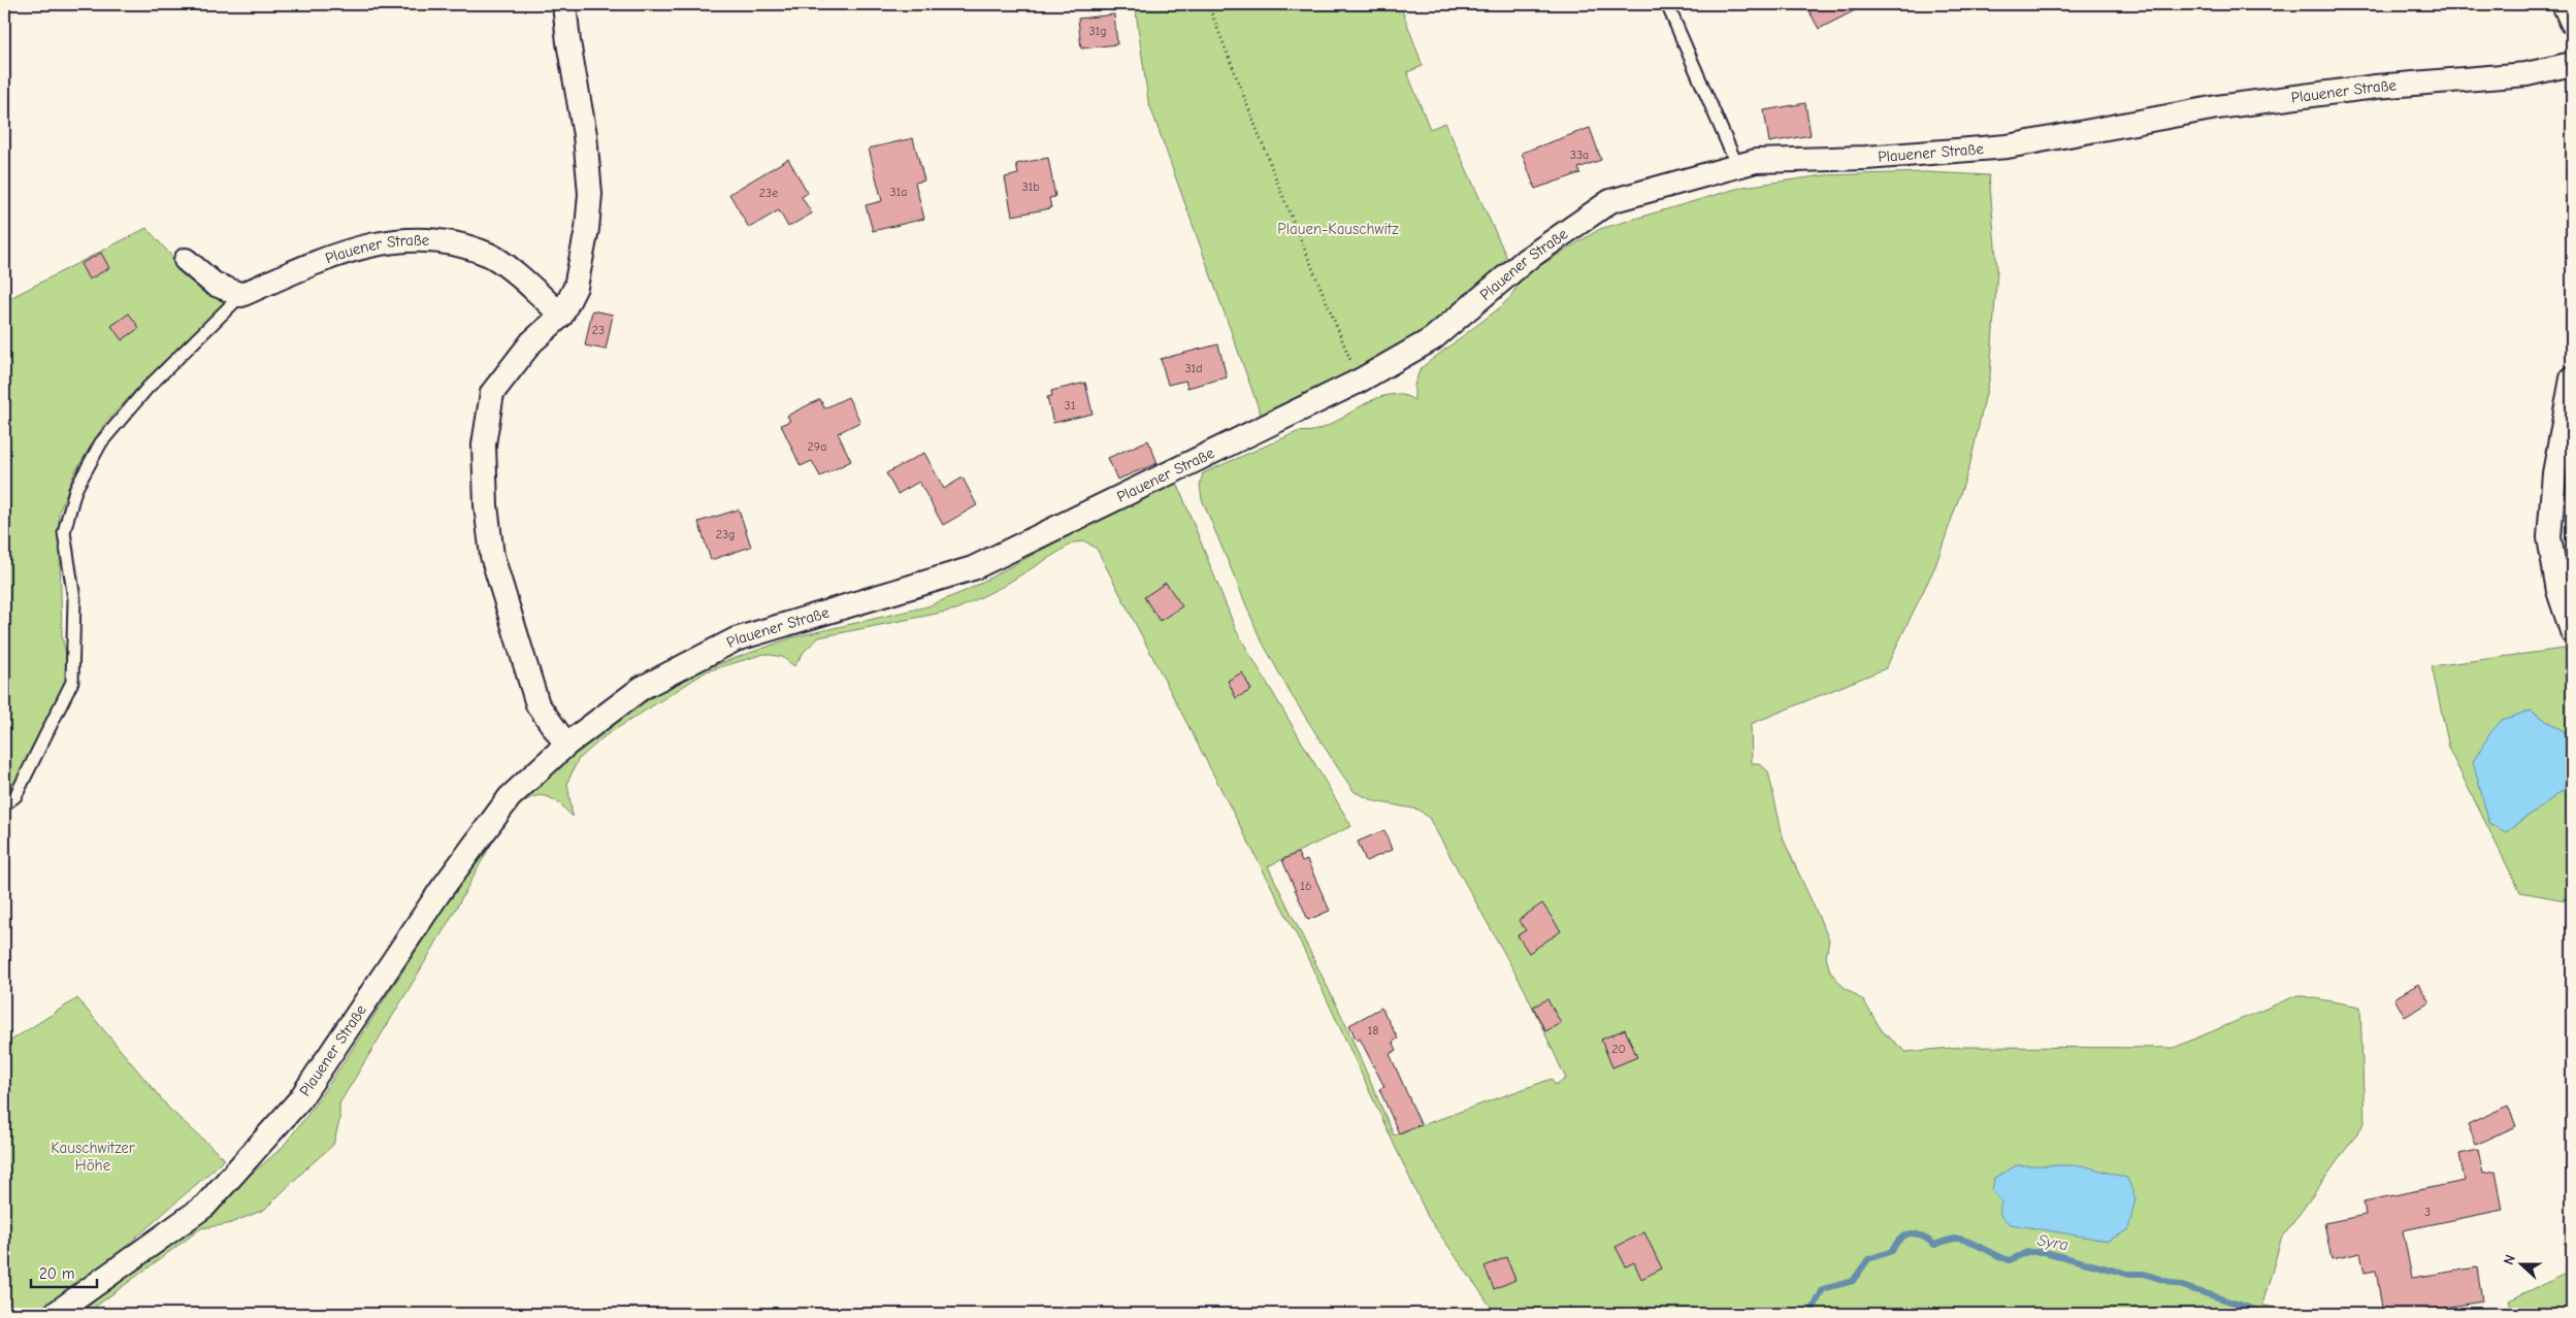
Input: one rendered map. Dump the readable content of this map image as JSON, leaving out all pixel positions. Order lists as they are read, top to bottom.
{
  "streets": {
    "street": ["Plauener Straße"]
  },
  "water": ["Syra"],
  "parks": ["Plauen-Kauschwitz", "Kauschwitzer Höhe"],
  "house_numbers": [
    "31g",
    "33a",
    "31b",
    "31a",
    "23e",
    "23",
    "31d",
    "31",
    "29a",
    "23g",
    "16",
    "18",
    "20",
    "3"
  ],
  "scale_bar": "20 m",
  "north": "left"
}
